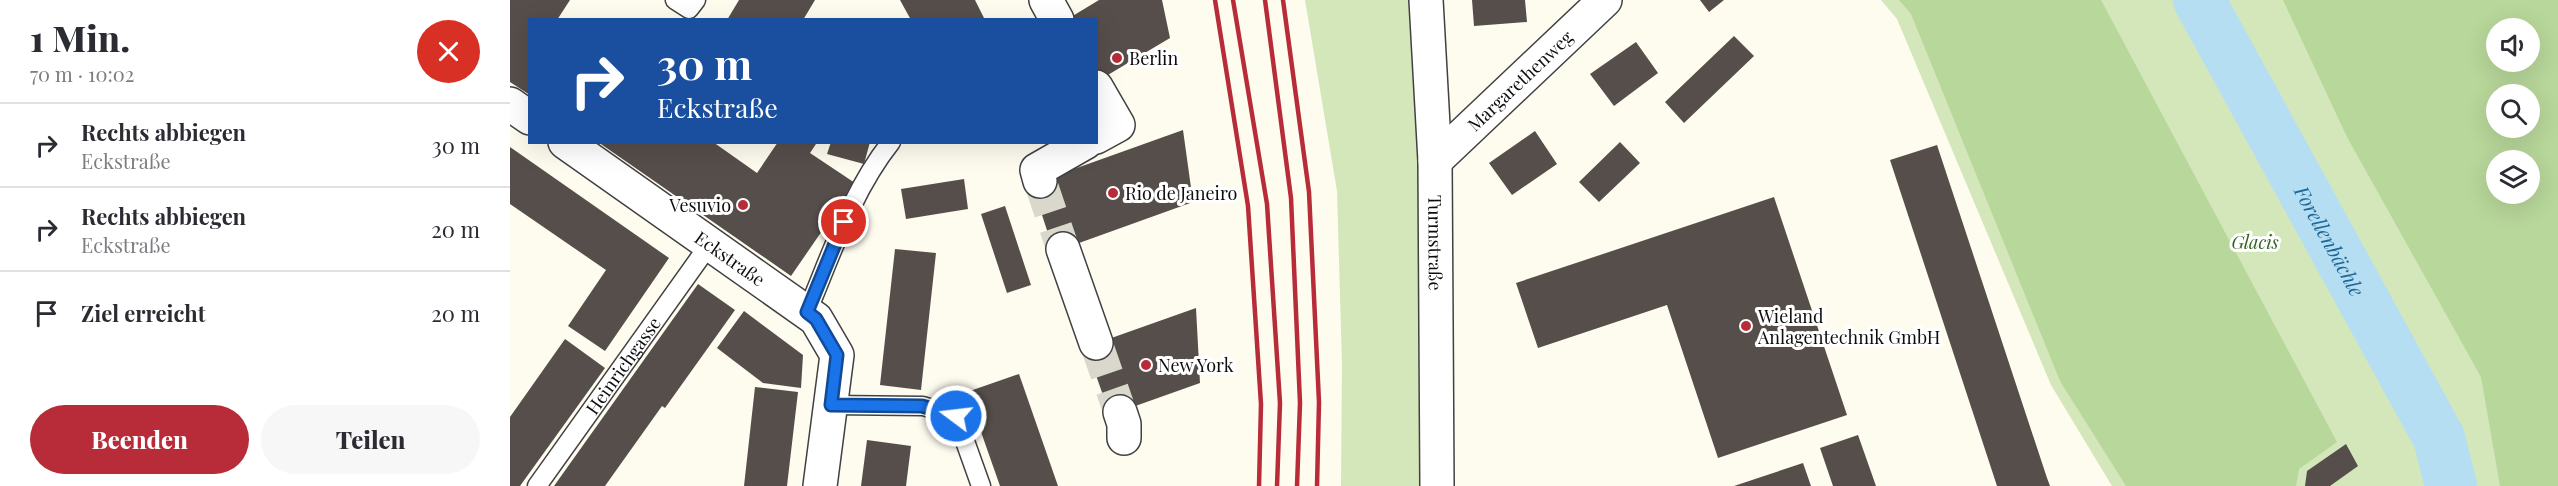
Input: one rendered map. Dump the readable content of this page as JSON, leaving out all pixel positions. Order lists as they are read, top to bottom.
{
  "streets": {
    "street": ["Margarethenweg", "Turmstraße", "Eckstraße"],
    "lane": ["Heinrichgasse"]
  },
  "crossings": [
    ["Margarethenweg", "Turmstraße"],
    ["Eckstraße", "Heinrichgasse"]
  ],
  "water": ["Forellenbächle"],
  "parks": ["Glacis"],
  "places": [
    "Berlin",
    "Rio de Janeiro",
    "Vesuvio",
    "Wieland Anlagentechnik GmbH",
    "New York"
  ],
  "page": {
    "heading": ["1 Min.", "70 m · 10:02"],
    "turn": ["30 m", "Eckstraße"],
    "list": [
      {
        "name": "Rechts abbiegen",
        "note": "Eckstraße",
        "value": "30 m"
      },
      {
        "name": "Rechts abbiegen",
        "note": "Eckstraße",
        "value": "20 m"
      },
      {
        "name": "Ziel erreicht",
        "value": "20 m"
      }
    ],
    "buttons": ["Beenden", "Teilen"]
  }
}
